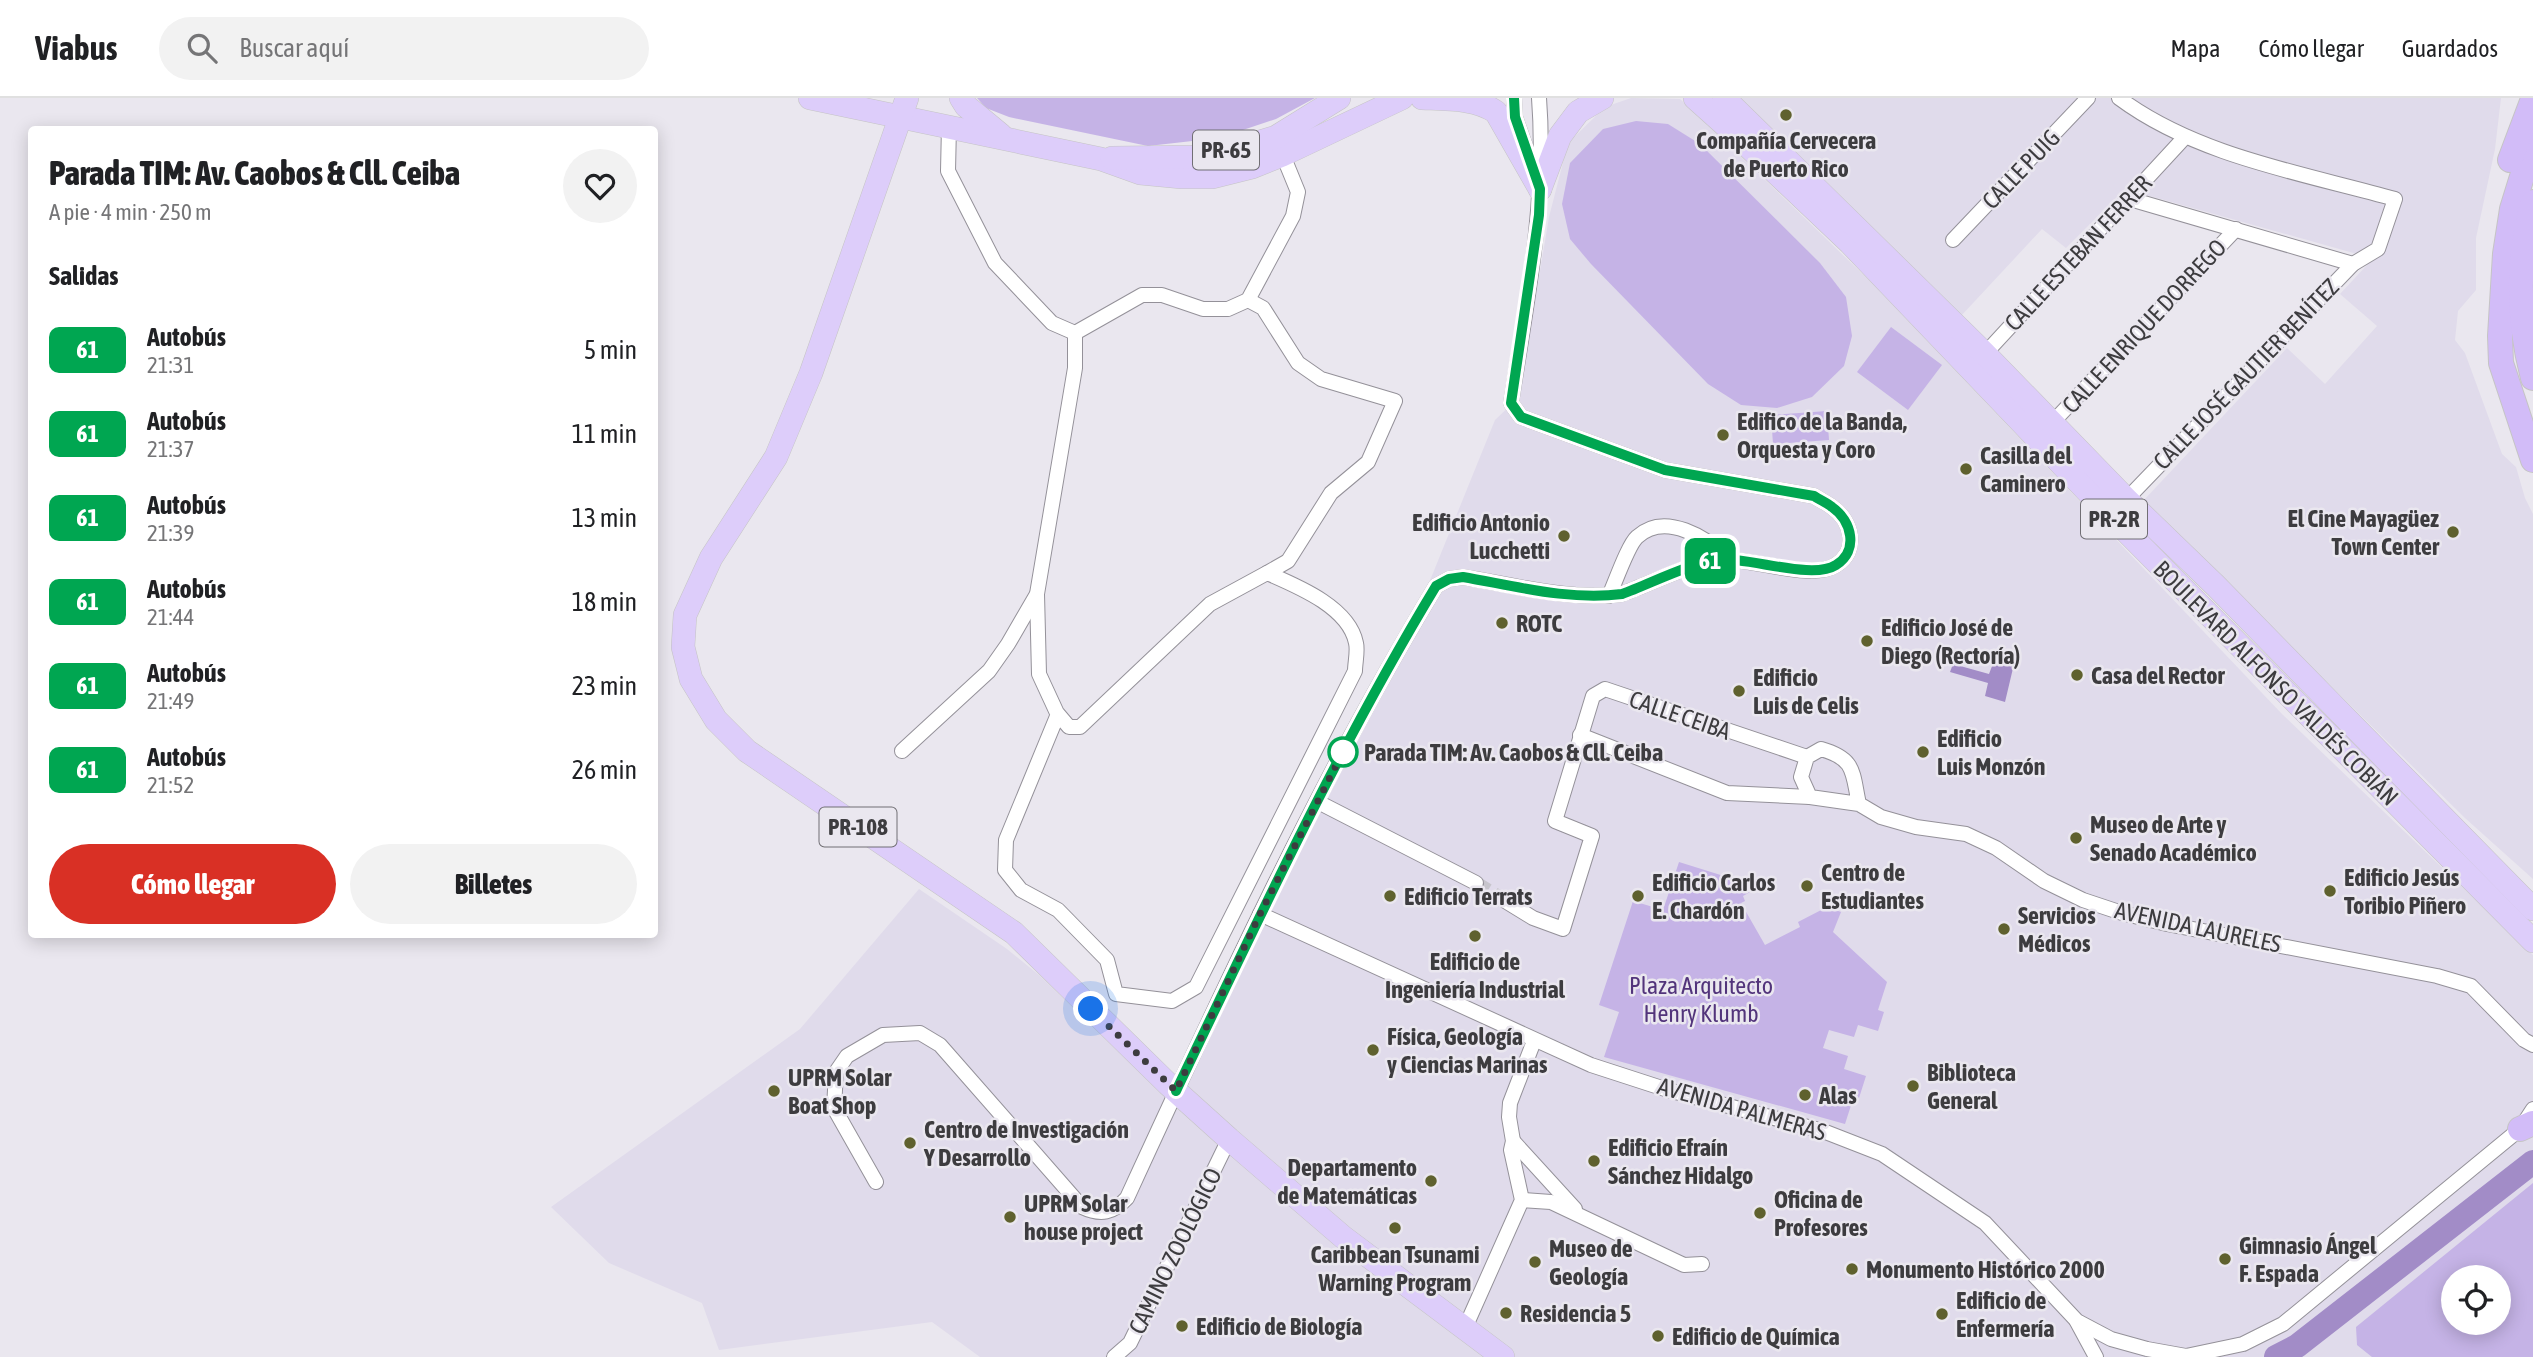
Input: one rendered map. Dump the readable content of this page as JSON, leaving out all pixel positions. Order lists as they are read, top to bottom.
{
  "streets": {
    "main road": [
      "PR-65",
      "PR-2R",
      "BOULEVARD ALFONSO VALDÉS COBIÁN",
      "PR-108"
    ],
    "street": [
      "CALLE PUIG",
      "CALLE ESTEBAN FERRER",
      "CALLE ENRIQUE DORREGO",
      "CALLE JOSÉ GAUTIER BENÍTEZ",
      "CALLE CEIBA",
      "AVENIDA LAURELES",
      "AVENIDA PALMERAS",
      "CAMINO ZOOLÓGICO"
    ]
  },
  "crossings": [
    ["PR-65", "PR-108"],
    ["CALLE ESTEBAN FERRER", "BOULEVARD ALFONSO VALDÉS COBIÁN"],
    ["CALLE ENRIQUE DORREGO", "BOULEVARD ALFONSO VALDÉS COBIÁN"],
    ["CALLE JOSÉ GAUTIER BENÍTEZ", "BOULEVARD ALFONSO VALDÉS COBIÁN"],
    ["PR-108", "CAMINO ZOOLÓGICO"]
  ],
  "parks": ["Plaza Arquitecto Henry Klumb"],
  "places": [
    "Compañía Cervecera de Puerto Rico",
    "Edifico de la Banda, Orquesta y Coro",
    "Casilla del Caminero",
    "El Cine Mayagüez Town Center",
    "Edificio Antonio Lucchetti",
    "ROTC",
    "Edificio José de Diego (Rectoría)",
    "Casa del Rector",
    "Edificio Luis de Celis",
    "Parada TIM: Av. Caobos & Cll. Ceiba",
    "Edificio Luis Monzón",
    "Museo de Arte y Senado Académico",
    "Centro de Estudiantes",
    "Edificio Jesús Toribio Piñero",
    "Edificio Terrats",
    "Edificio Carlos E. Chardón",
    "Servicios Médicos",
    "Edificio de Ingeniería Industrial",
    "Física, Geología y Ciencias Marinas",
    "Biblioteca General",
    "UPRM Solar Boat Shop",
    "Alas",
    "Centro de Investigación Y Desarrollo",
    "Edificio Efraín Sánchez Hidalgo",
    "Departamento de Matemáticas",
    "Oficina de Profesores",
    "UPRM Solar house project",
    "Caribbean Tsunami Warning Program",
    "Gimnasio Ángel F. Espada",
    "Museo de Geología",
    "Monumento Histórico 2000",
    "Residencia 5",
    "Edificio de Enfermería",
    "Edificio de Biología",
    "Edificio de Química"
  ],
  "lines": ["bus line 61"],
  "page": {
    "header": "Viabus",
    "search": "Buscar aquí",
    "nav": ["Mapa", "Cómo llegar", "Guardados"],
    "on_map": "61",
    "heading": [
      ["Parada TIM: Av. Caobos & Cll. Ceiba", "A pie · 4 min · 250 m"],
      "Salidas"
    ],
    "list": [
      {
        "mark": "61",
        "name": "Autobús",
        "note": "21:31",
        "value": "5 min"
      },
      {
        "mark": "61",
        "name": "Autobús",
        "note": "21:37",
        "value": "11 min"
      },
      {
        "mark": "61",
        "name": "Autobús",
        "note": "21:39",
        "value": "13 min"
      },
      {
        "mark": "61",
        "name": "Autobús",
        "note": "21:44",
        "value": "18 min"
      },
      {
        "mark": "61",
        "name": "Autobús",
        "note": "21:49",
        "value": "23 min"
      },
      {
        "mark": "61",
        "name": "Autobús",
        "note": "21:52",
        "value": "26 min"
      }
    ],
    "buttons": ["Cómo llegar", "Billetes"]
  }
}
